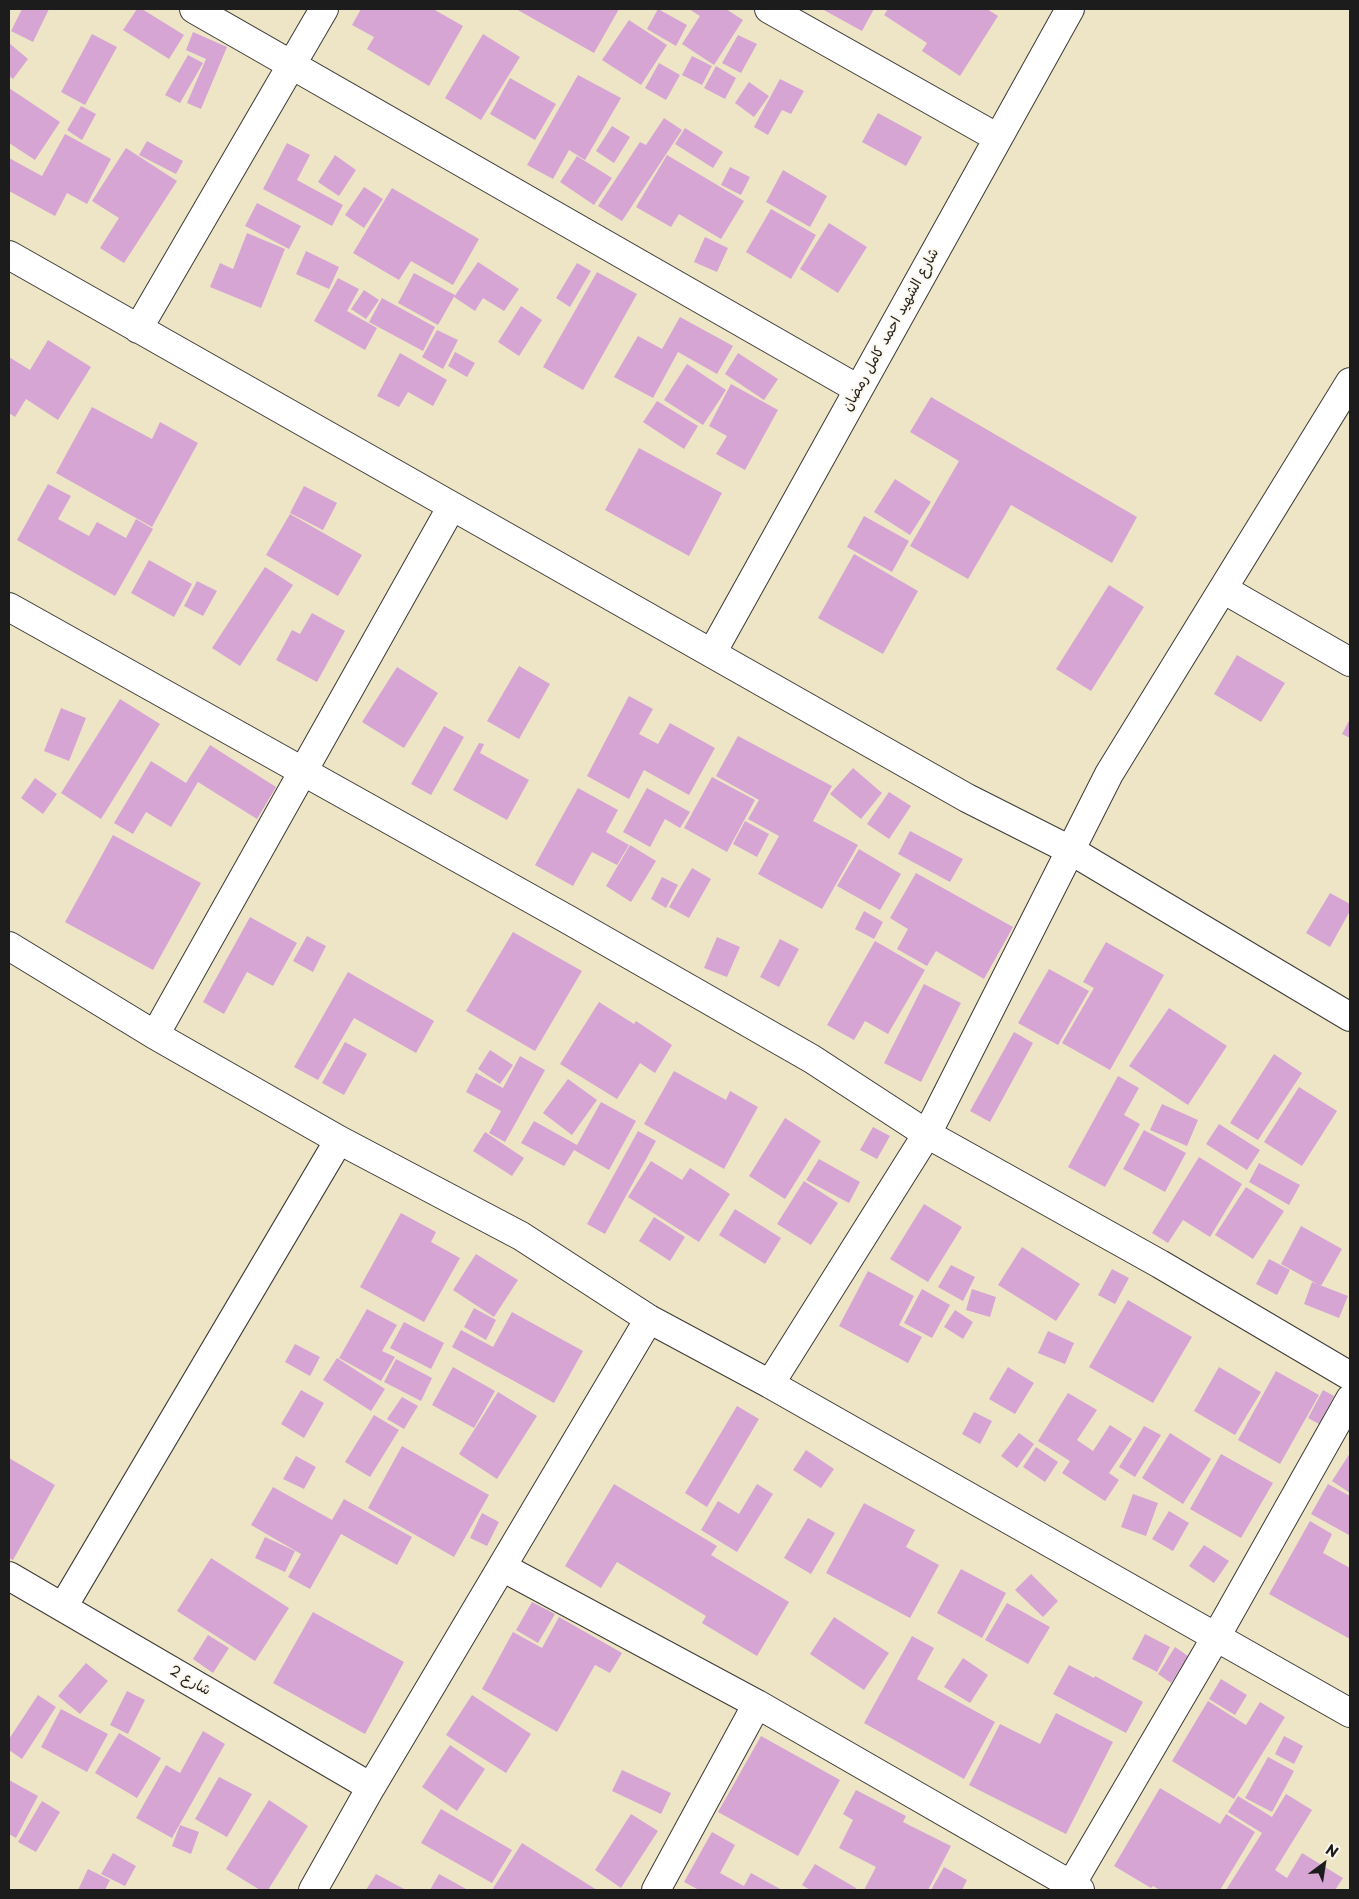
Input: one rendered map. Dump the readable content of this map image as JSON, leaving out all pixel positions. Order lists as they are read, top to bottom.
{
  "streets": {
    "street": ["شارع الشهيد احمد كامل رمضان", "شارع 2"]
  },
  "north": "top right"
}
